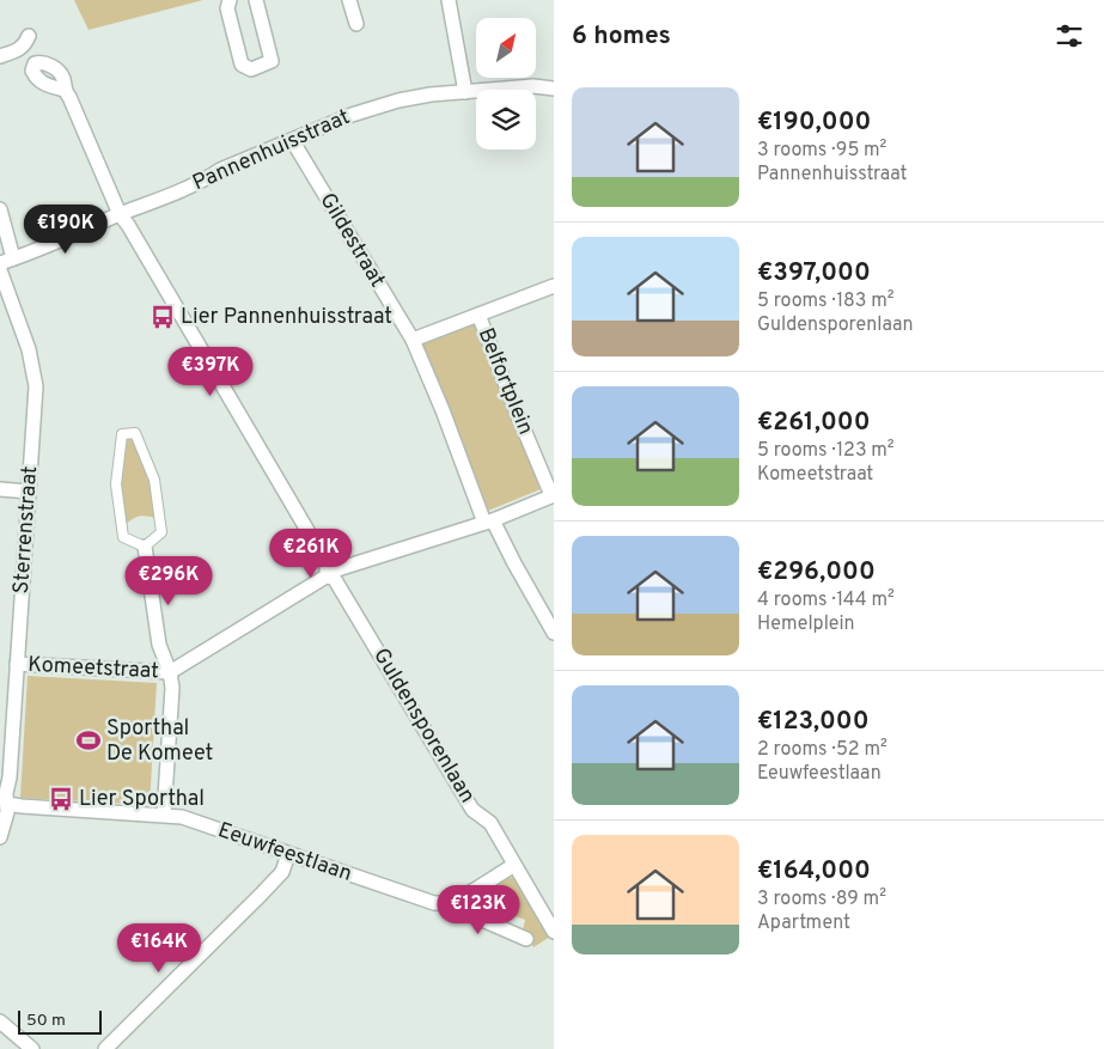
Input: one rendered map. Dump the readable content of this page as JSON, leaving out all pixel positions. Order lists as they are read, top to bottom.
{
  "streets": {
    "street": [
      "Pannenhuisstraat",
      "Gildestraat",
      "Belfortplein",
      "Sterrenstraat",
      "Komeetstraat",
      "Guldensporenlaan",
      "Eeuwfeestlaan"
    ]
  },
  "crossings": [
    ["Pannenhuisstraat", "Gildestraat"],
    ["Pannenhuisstraat", "Guldensporenlaan"],
    ["Gildestraat", "Belfortplein"],
    ["Belfortplein", "Komeetstraat"],
    ["Sterrenstraat", "Komeetstraat"],
    ["Sterrenstraat", "Eeuwfeestlaan"],
    ["Komeetstraat", "Guldensporenlaan"],
    ["Komeetstraat", "Eeuwfeestlaan"],
    ["Guldensporenlaan", "Eeuwfeestlaan"]
  ],
  "places": {
    "bus stop": ["Lier Pannenhuisstraat", "Lier Sporthal"],
    "sports": ["Sporthal De Komeet"]
  },
  "scale_bar": "50 m",
  "north": "top right",
  "page": {
    "heading": "6 homes",
    "list": [
      {
        "name": "€190,000",
        "note": "3 rooms · 95 m² · Pannenhuisstraat"
      },
      {
        "name": "€397,000",
        "note": "5 rooms · 183 m² · Guldensporenlaan"
      },
      {
        "name": "€261,000",
        "note": "5 rooms · 123 m² · Komeetstraat"
      },
      {
        "name": "€296,000",
        "note": "4 rooms · 144 m² · Hemelplein"
      },
      {
        "name": "€123,000",
        "note": "2 rooms · 52 m² · Eeuwfeestlaan"
      },
      {
        "name": "€164,000",
        "note": "3 rooms · 89 m² · Apartment"
      }
    ],
    "price": [
      "€190K",
      "€397K",
      "€261K",
      "€296K",
      "€123K",
      "€164K"
    ],
    "scale": "50 m"
  }
}
